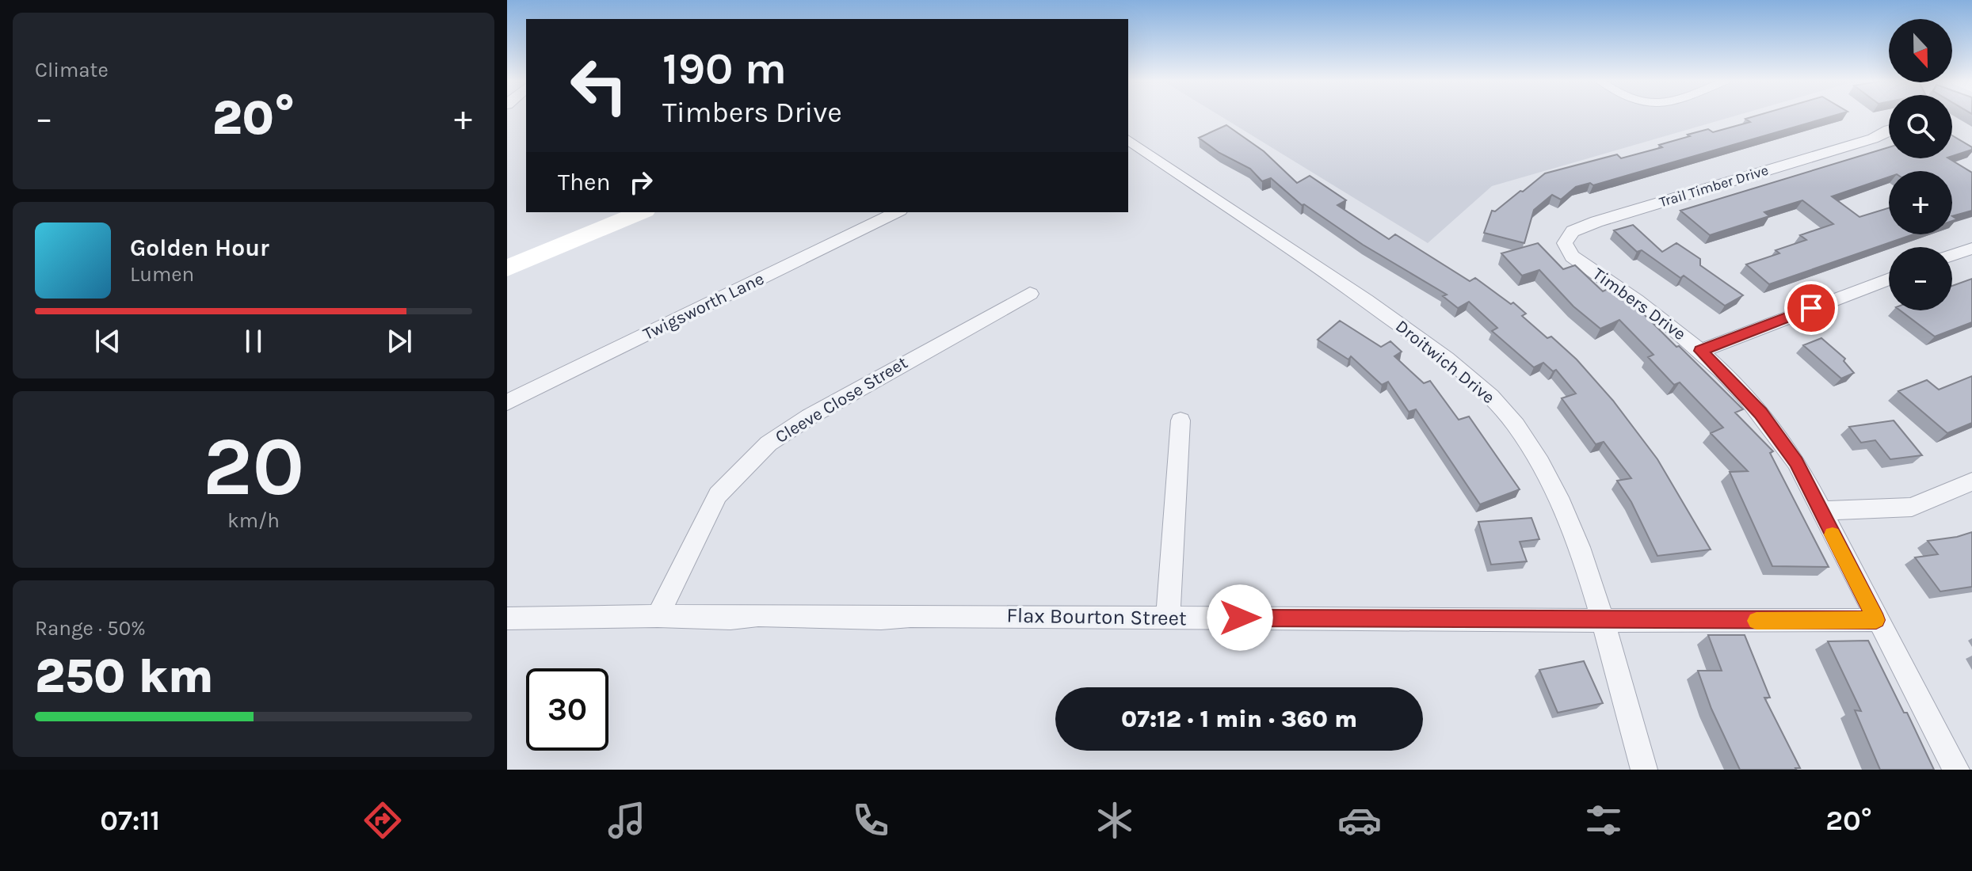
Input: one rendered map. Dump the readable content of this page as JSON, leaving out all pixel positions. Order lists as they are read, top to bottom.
{
  "streets": {
    "street": [
      "Trail Timber Drive",
      "Timbers Drive",
      "Twigsworth Lane",
      "Droitwich Drive",
      "Cleeve Close Street",
      "Flax Bourton Street"
    ]
  },
  "crossings": [
    ["Trail Timber Drive", "Timbers Drive"],
    ["Timbers Drive", "Flax Bourton Street"],
    ["Droitwich Drive", "Flax Bourton Street"],
    ["Cleeve Close Street", "Flax Bourton Street"]
  ],
  "north": "bottom",
  "page": {
    "tile": [
      "Climate",
      ["20", "km/h"],
      ["Range · 50%", "250 km"]
    ],
    "map_buttons": ["+", "−"],
    "turn": ["190 m", "Timbers Drive"],
    "heat": ["−", "20°", "+"],
    "then": "Then",
    "song": ["Golden Hour", "Lumen"],
    "limit": "30",
    "trip": "07:12 · 1 min · 360 m",
    "tabs": ["07:11", "20°"]
  }
}
